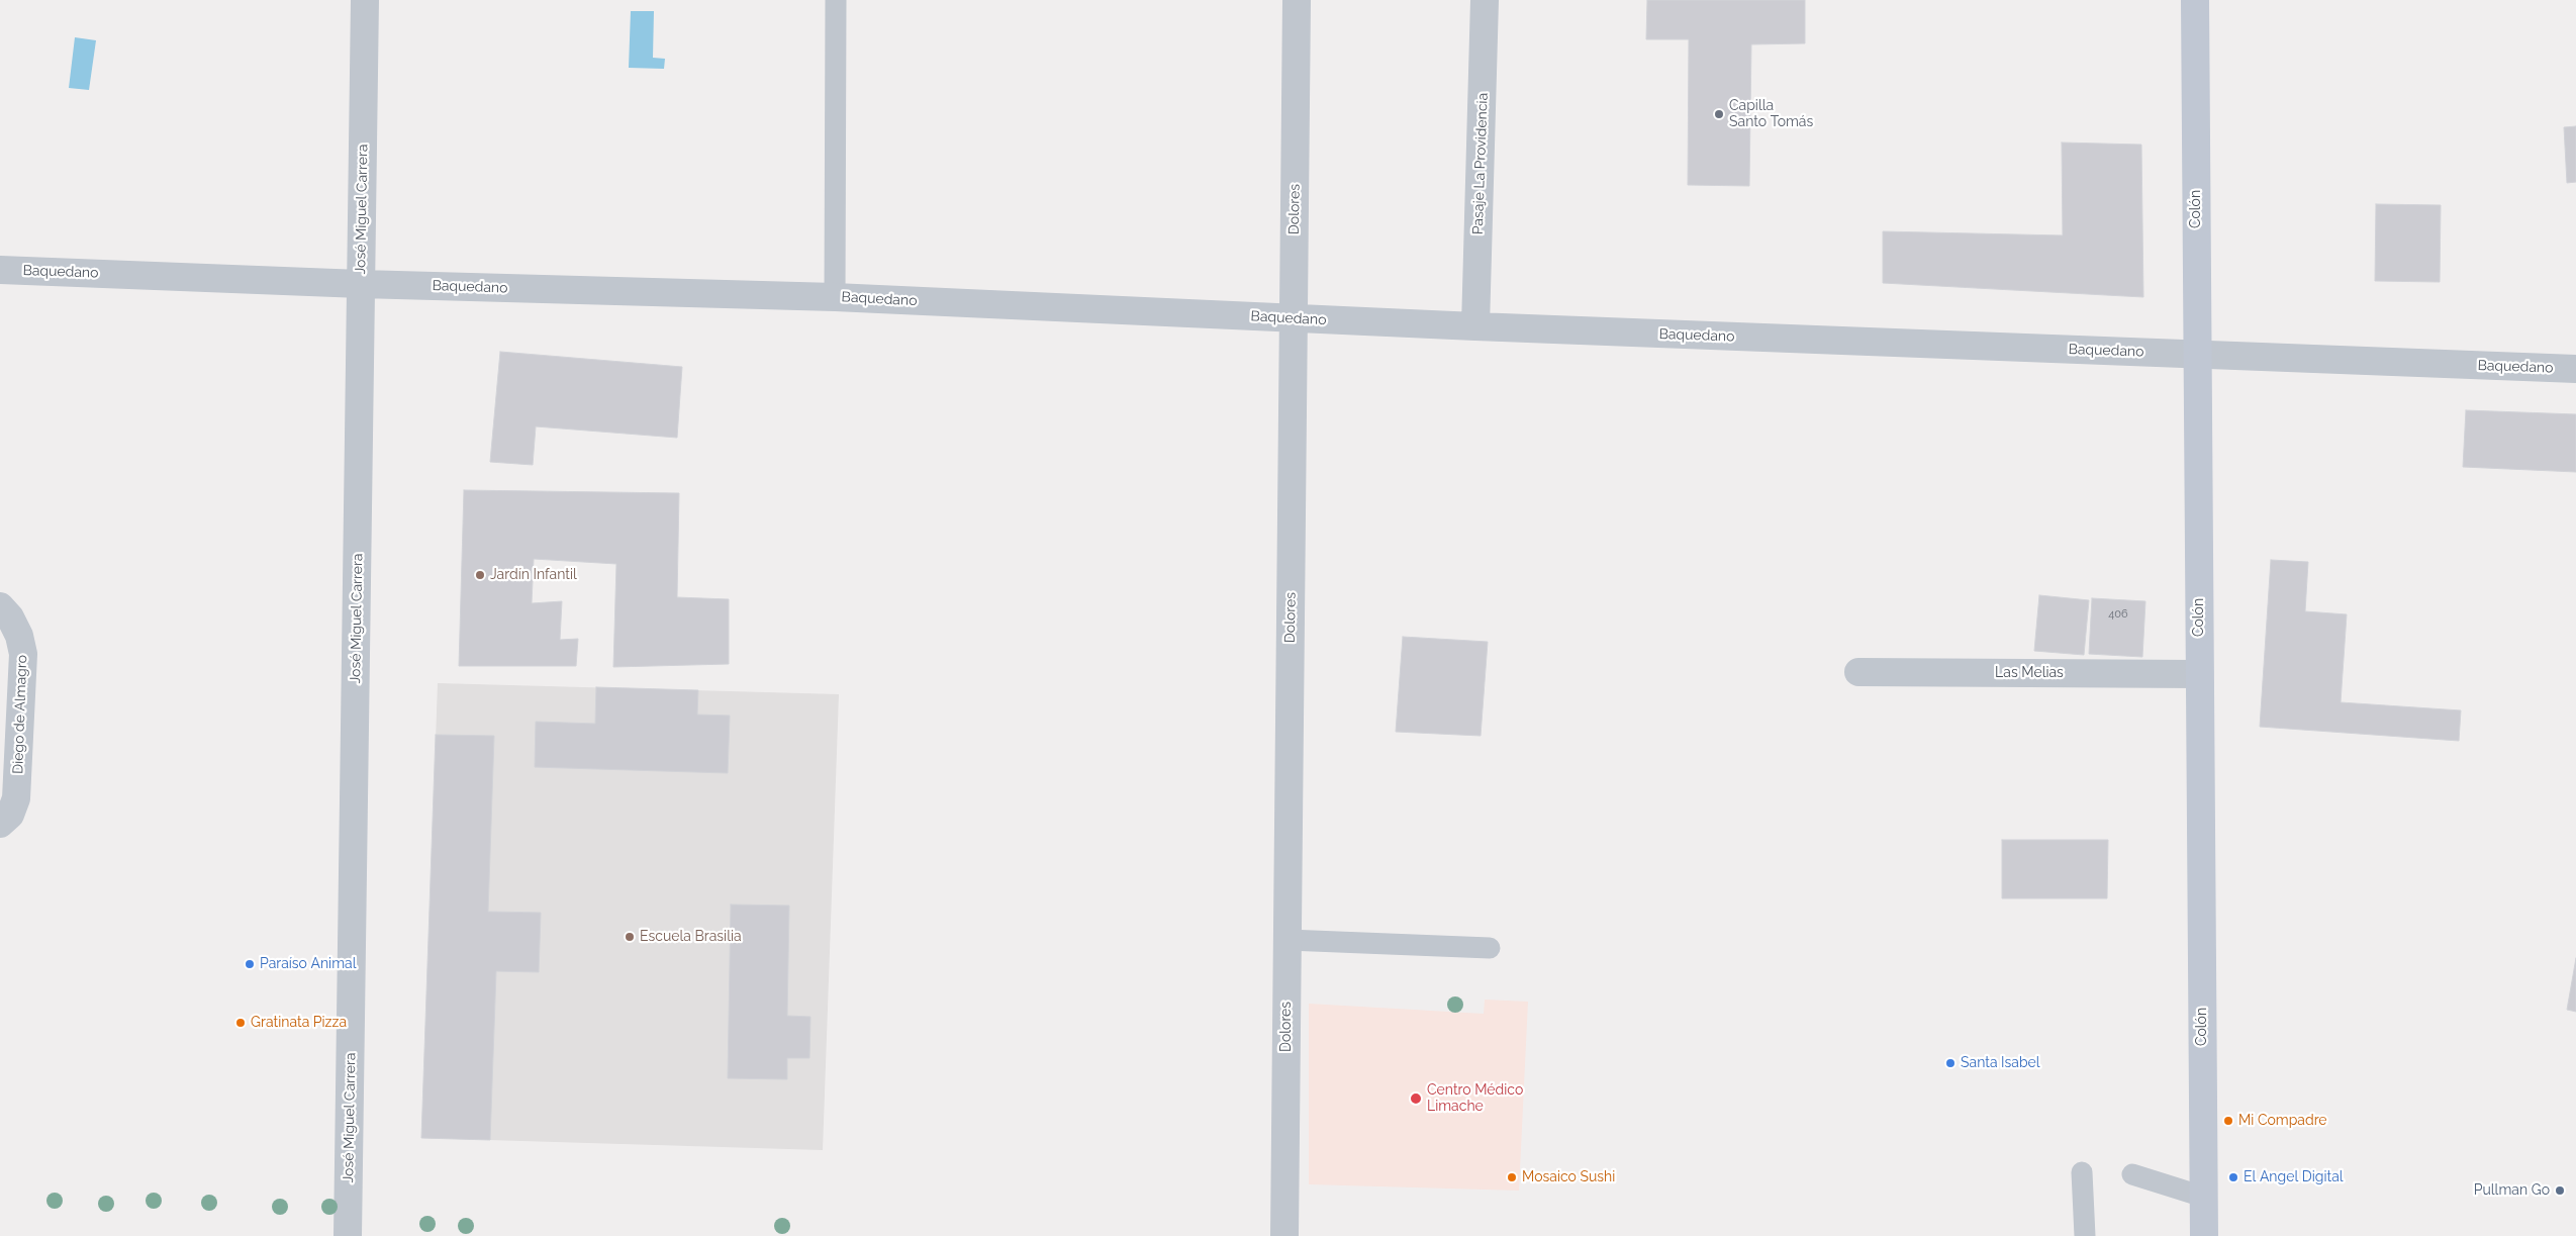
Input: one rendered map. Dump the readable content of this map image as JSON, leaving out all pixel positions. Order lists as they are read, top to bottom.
{
  "streets": {
    "street": [
      "Pasaje La Providencia",
      "José Miguel Carrera",
      "Dolores",
      "Colón",
      "Baquedano",
      "Las Melias",
      "Diego de Almagro"
    ]
  },
  "crossings": [
    ["Pasaje La Providencia", "Baquedano"],
    ["José Miguel Carrera", "Baquedano"],
    ["Dolores", "Baquedano"],
    ["Colón", "Baquedano"],
    ["Colón", "Las Melias"]
  ],
  "places": [
    "Capilla Santo Tomás",
    "Jardín Infantil",
    "Escuela Brasilia",
    "Paraíso Animal",
    "Gratinata Pizza",
    "Santa Isabel",
    "Centro Médico Limache",
    "Mi Compadre",
    "Mosaico Sushi",
    "El Angel Digital",
    "Pullman Go"
  ],
  "house_numbers": ["406"]
}
